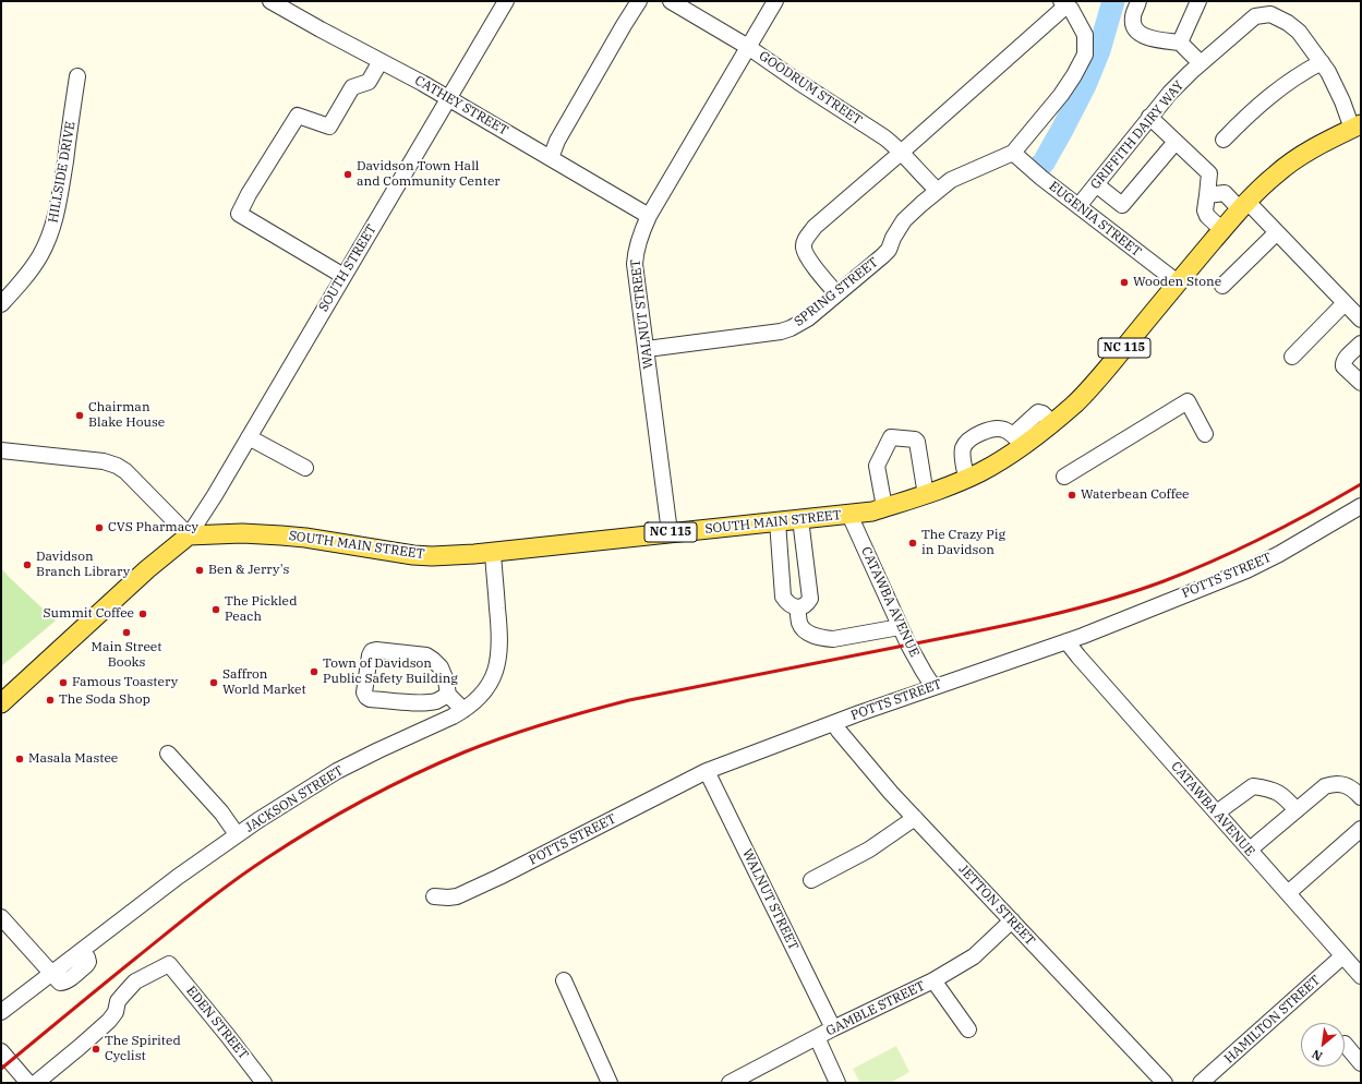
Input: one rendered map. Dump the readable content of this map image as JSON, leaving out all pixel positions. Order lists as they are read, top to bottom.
{
  "streets": {
    "main road": ["NC 115", "SOUTH MAIN STREET"],
    "street": [
      "GOODRUM STREET",
      "CATHEY STREET",
      "GRIFFITH DAIRY WAY",
      "HILLSIDE DRIVE",
      "EUGENIA STREET",
      "SOUTH STREET",
      "SPRING STREET",
      "WALNUT STREET",
      "POTTS STREET",
      "CATAWBA AVENUE",
      "JACKSON STREET",
      "JETTON STREET",
      "GAMBLE STREET",
      "HAMILTON STREET",
      "EDEN STREET"
    ]
  },
  "crossings": [
    ["GOODRUM STREET", "SPRING STREET"],
    ["GOODRUM STREET", "WALNUT STREET"],
    ["CATHEY STREET", "SOUTH STREET"],
    ["CATHEY STREET", "WALNUT STREET"],
    ["GRIFFITH DAIRY WAY", "EUGENIA STREET"],
    ["GRIFFITH DAIRY WAY", "SOUTH MAIN STREET"],
    ["EUGENIA STREET", "SPRING STREET"],
    ["EUGENIA STREET", "SOUTH MAIN STREET"],
    ["SOUTH STREET", "SOUTH MAIN STREET"],
    ["SPRING STREET", "WALNUT STREET"],
    ["WALNUT STREET", "SOUTH MAIN STREET"],
    ["WALNUT STREET", "POTTS STREET"],
    ["WALNUT STREET", "GAMBLE STREET"],
    ["SOUTH MAIN STREET", "CATAWBA AVENUE"],
    ["SOUTH MAIN STREET", "JACKSON STREET"],
    ["POTTS STREET", "CATAWBA AVENUE"],
    ["POTTS STREET", "JETTON STREET"],
    ["CATAWBA AVENUE", "HAMILTON STREET"],
    ["JETTON STREET", "GAMBLE STREET"]
  ],
  "places": [
    "Davidson Town Hall and Community Center",
    "Wooden Stone",
    "Chairman Blake House",
    "Waterbean Coffee",
    "CVS Pharmacy",
    "The Crazy Pig in Davidson",
    "Davidson Branch Library",
    "Ben & Jerry's",
    "The Pickled Peach",
    "Summit Coffee",
    "Main Street Books",
    "Town of Davidson Public Safety Building",
    "Famous Toastery",
    "Saffron World Market",
    "The Soda Shop",
    "Masala Mastee",
    "The Spirited Cyclist"
  ],
  "north": "bottom left"
}
